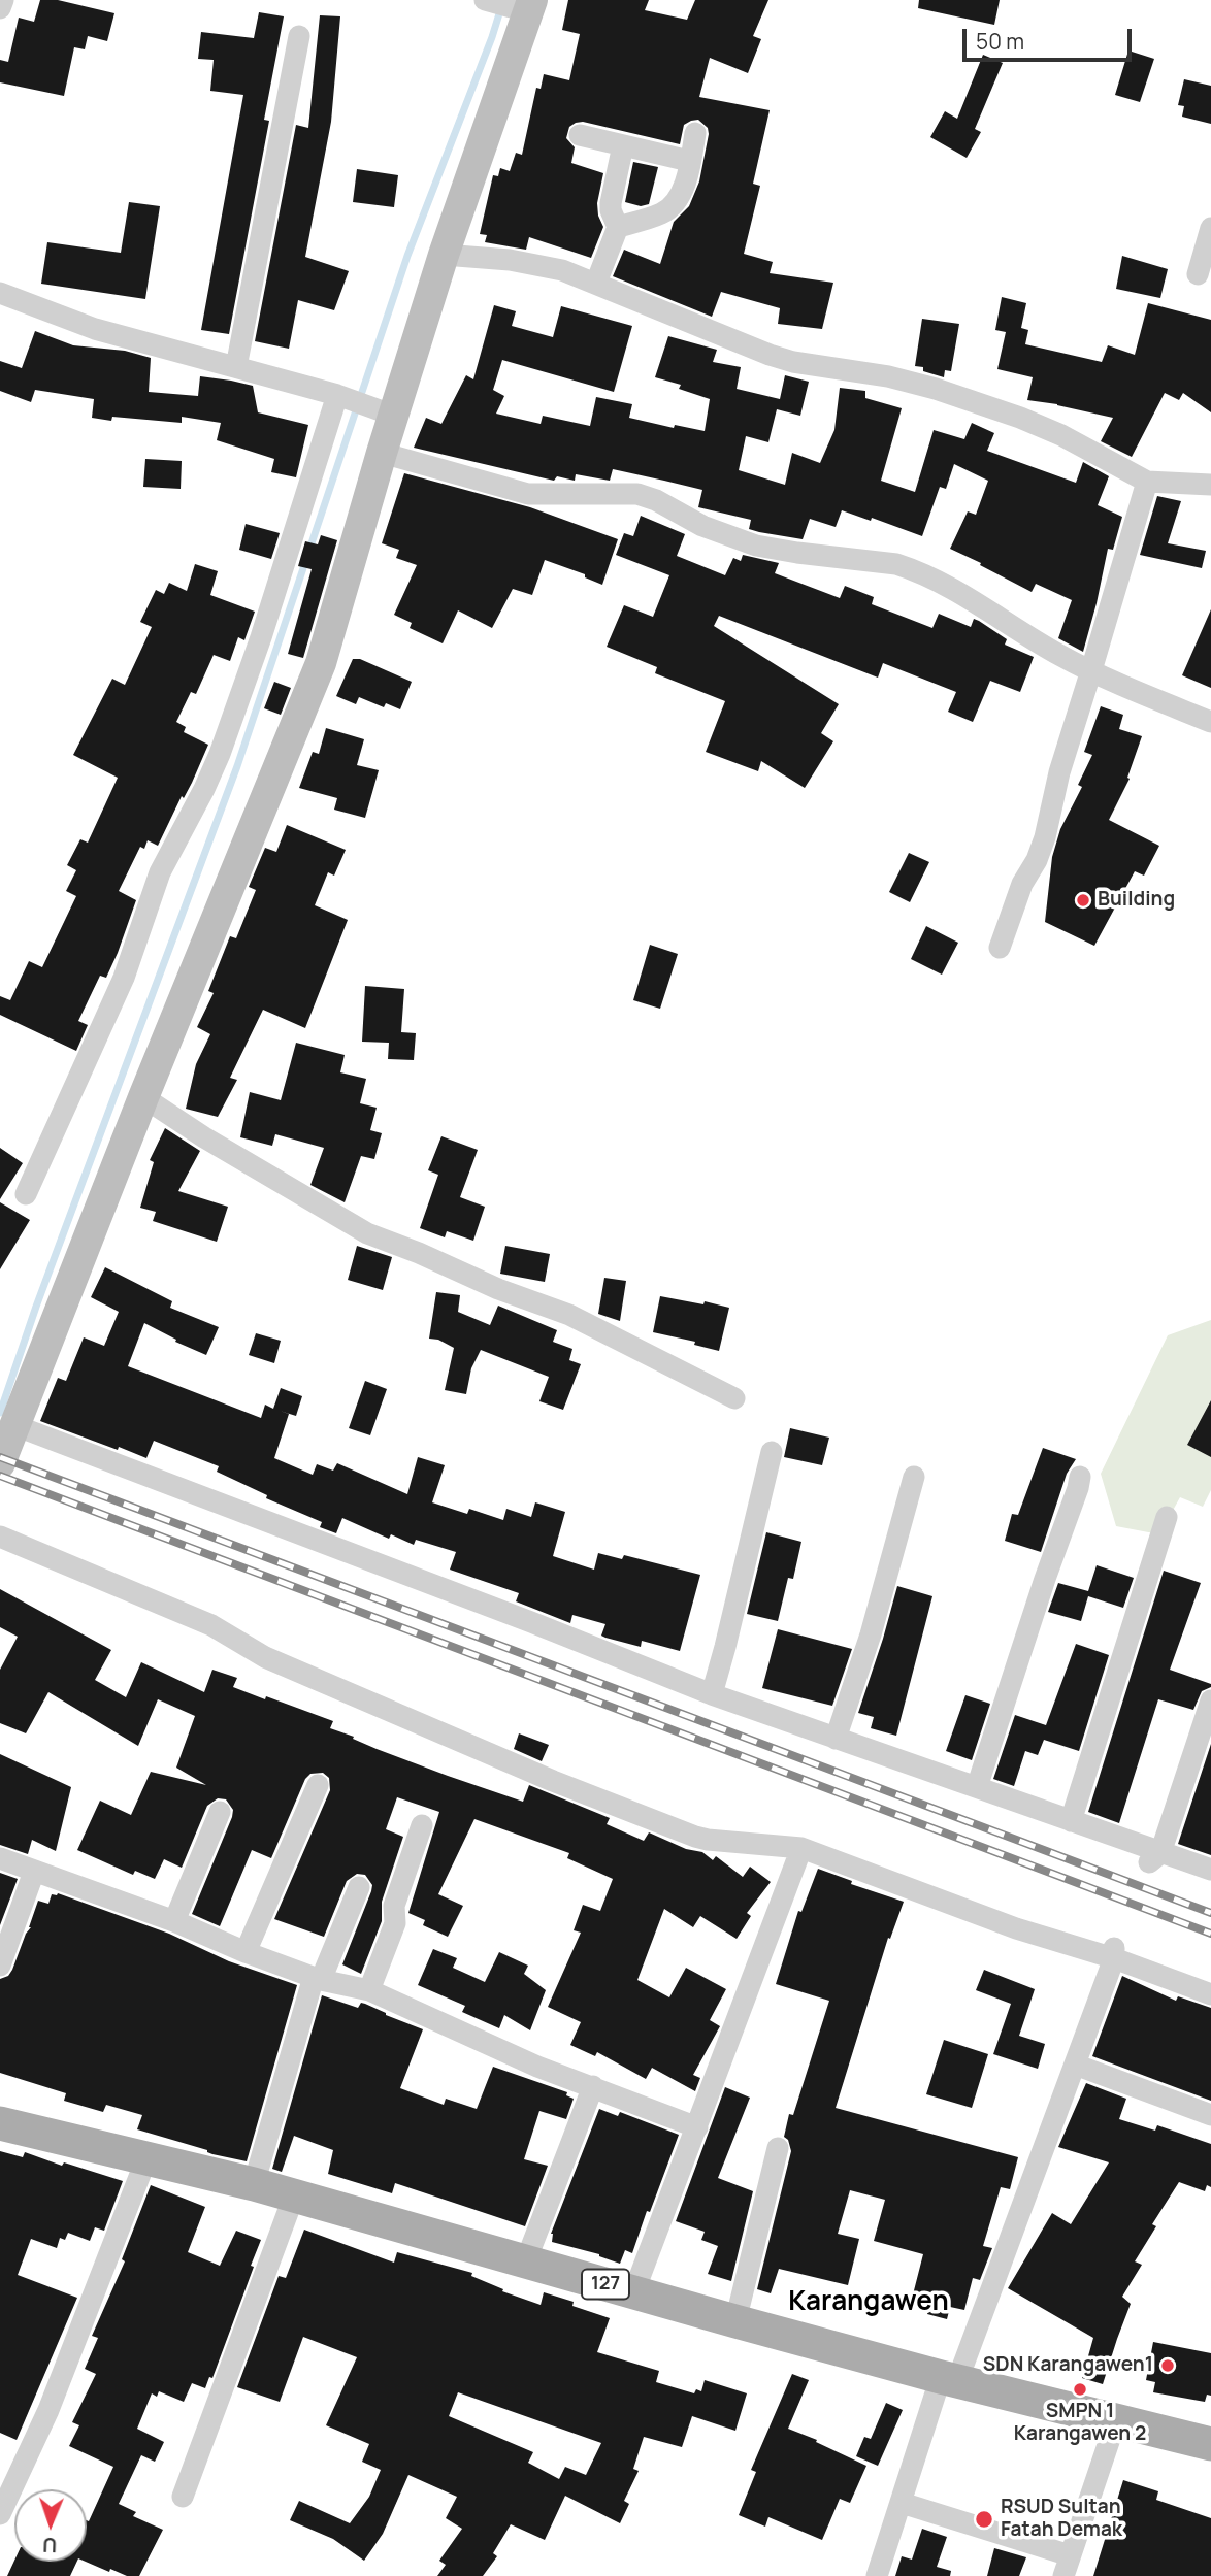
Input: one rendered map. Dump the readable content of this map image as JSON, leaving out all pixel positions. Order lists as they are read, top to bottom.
{
  "streets": {
    "main road": ["127"]
  },
  "districts": ["Karangawen"],
  "places": [
    "Building",
    "SDN Karangawen1",
    "SMPN 1 Karangawen 2",
    "RSUD Sultan Fatah Demak"
  ],
  "scale_bar": "50 m",
  "north": "bottom"
}
